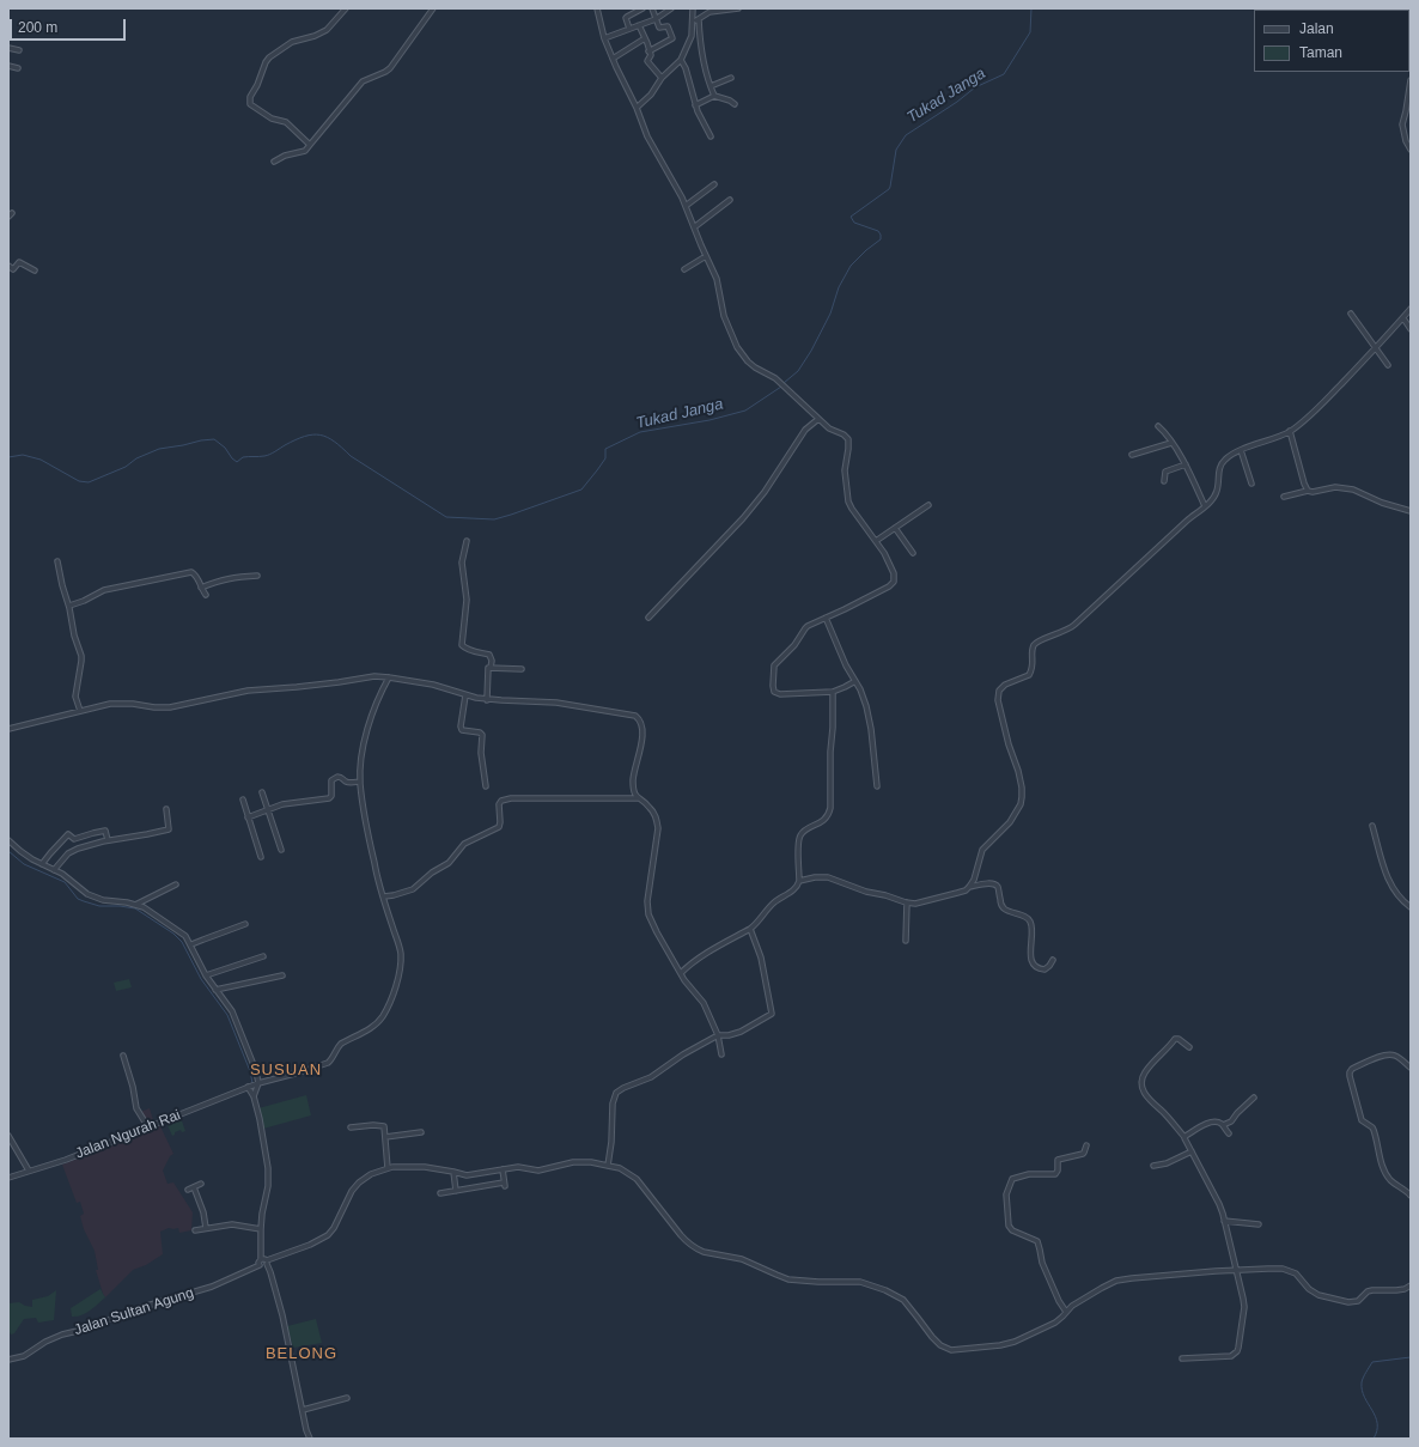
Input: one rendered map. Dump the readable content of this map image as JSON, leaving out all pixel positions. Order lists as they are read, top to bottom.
{
  "streets": {
    "street": ["Jalan Ngurah Rai", "Jalan Sultan Agung"]
  },
  "districts": ["SUSUAN", "BELONG"],
  "water": ["Tukad Janga"],
  "legend": ["Jalan", "Taman"],
  "scale_bar": "200 m"
}
